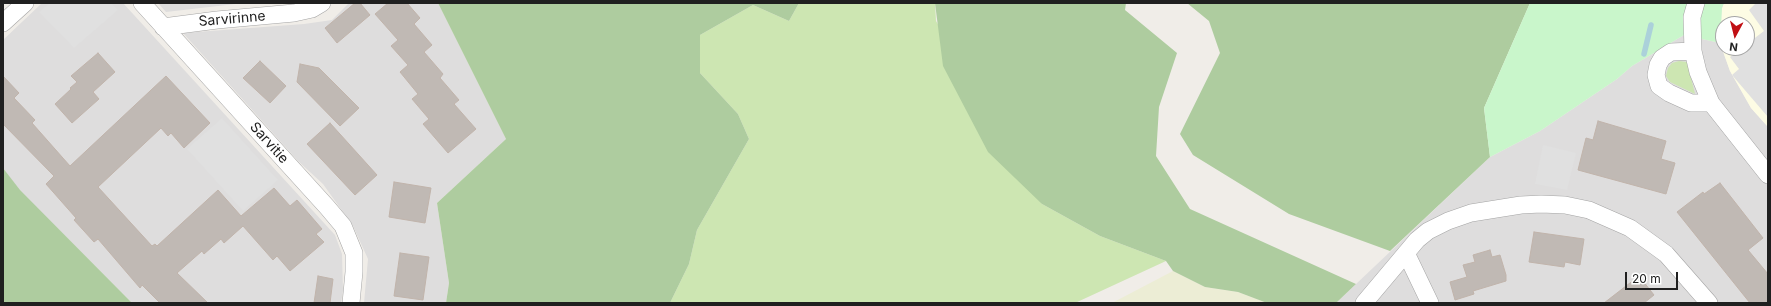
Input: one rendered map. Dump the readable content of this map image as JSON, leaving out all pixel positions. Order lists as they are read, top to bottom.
{
  "streets": {
    "street": ["Sarvirinne", "Sarvitie"]
  },
  "crossings": [
    ["Sarvirinne", "Sarvitie"]
  ],
  "scale_bar": "20 m",
  "north": "bottom"
}
